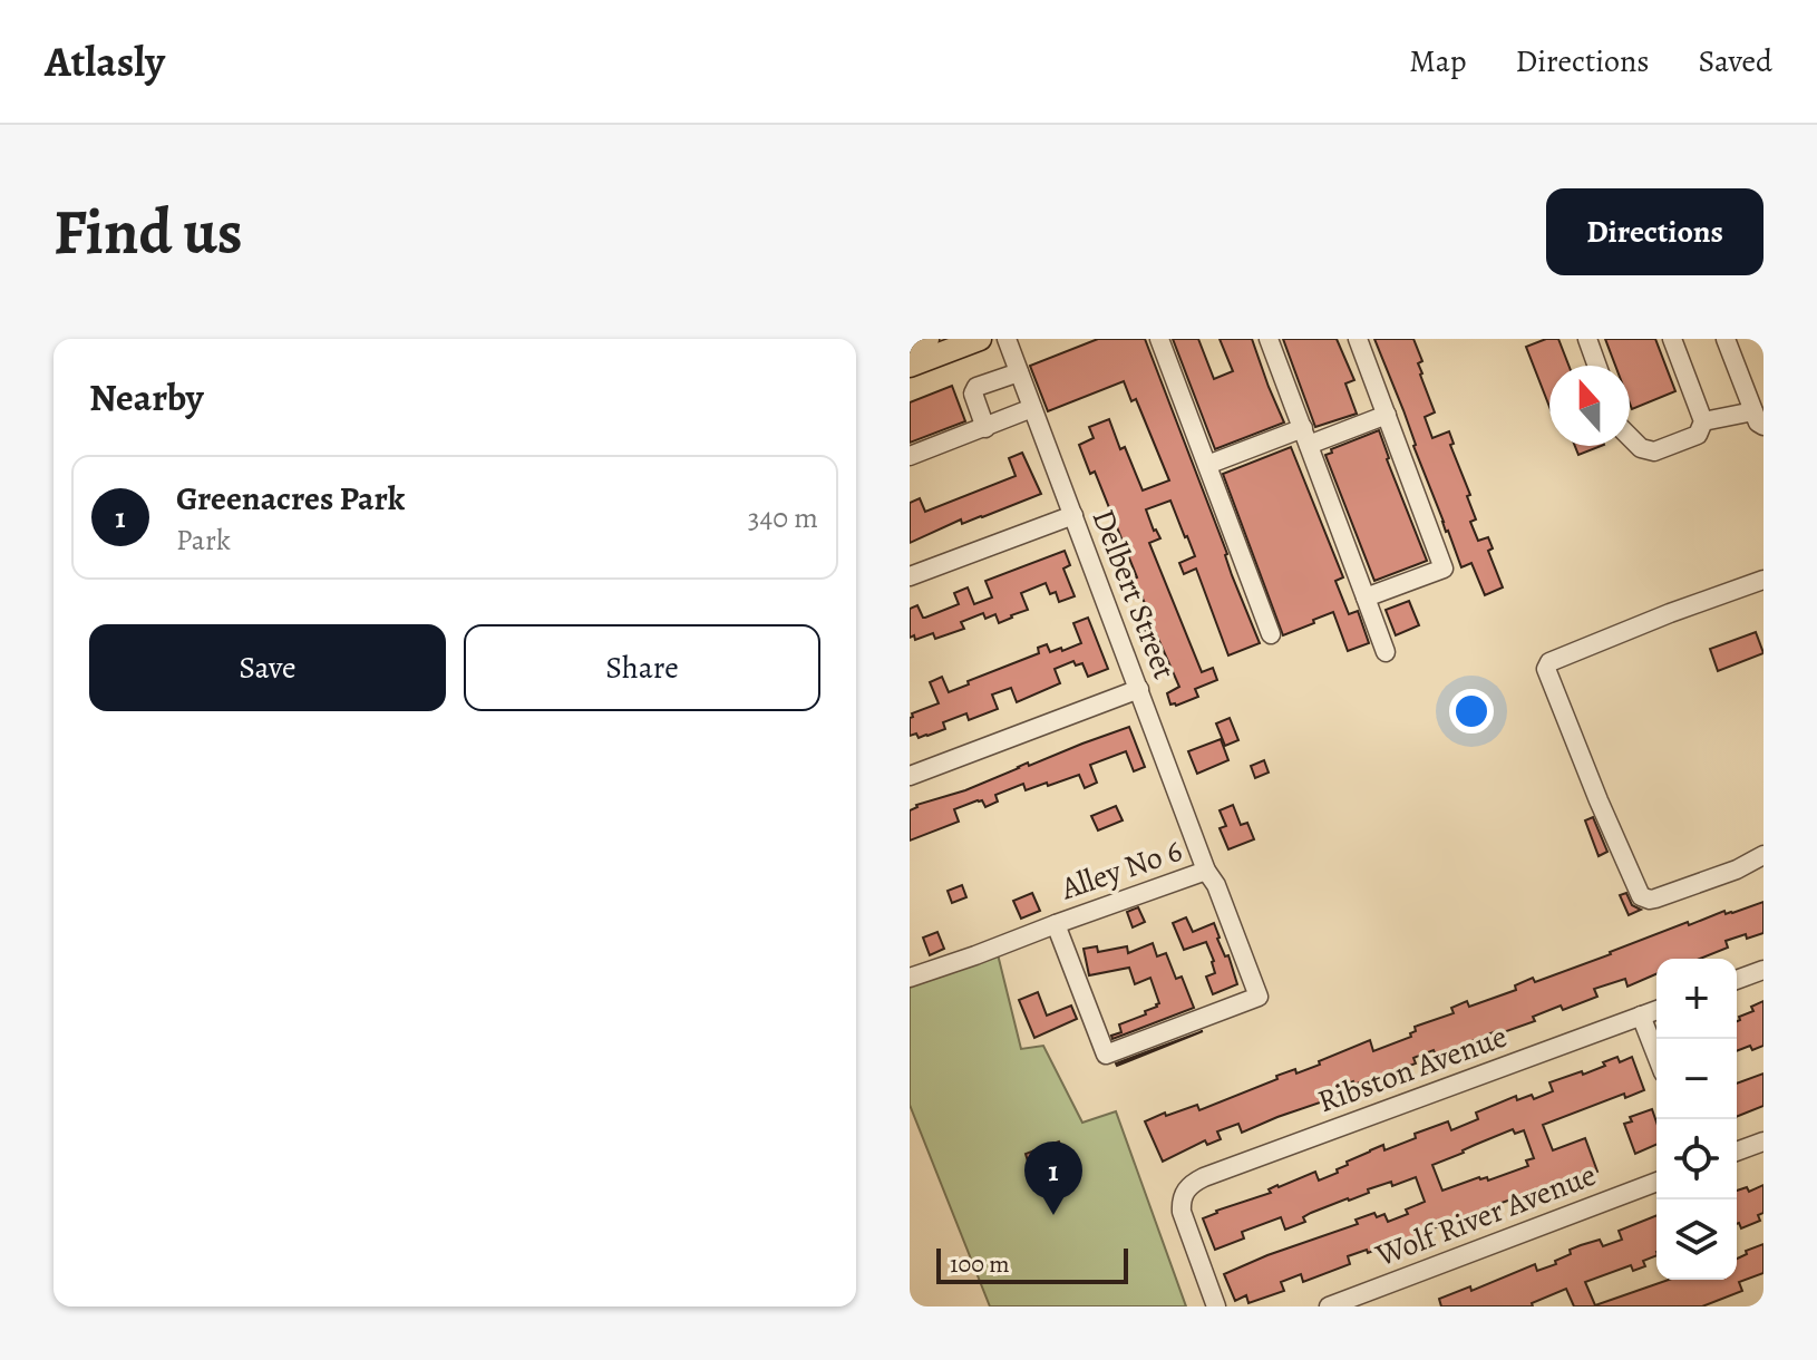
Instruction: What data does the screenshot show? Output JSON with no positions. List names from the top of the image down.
{
  "streets": {
    "street": [
      "Delbert Street",
      "Alley No 6",
      "Ribston Avenue",
      "Wolf River Avenue"
    ]
  },
  "crossings": [
    ["Delbert Street", "Alley No 6"]
  ],
  "scale_bar": "100 m",
  "north": "top",
  "page": {
    "header": "Atlasly",
    "nav": ["Map", "Directions", "Saved"],
    "buttons": [
      "Directions",
      ["Save", "Share"]
    ],
    "title": "Find us",
    "heading": "Nearby",
    "list": [
      {
        "mark": "1",
        "name": "Greenacres Park",
        "note": "Park",
        "value": "340 m"
      }
    ],
    "map_buttons": ["+", "−"],
    "pins": "1",
    "scale": "100 m"
  }
}
